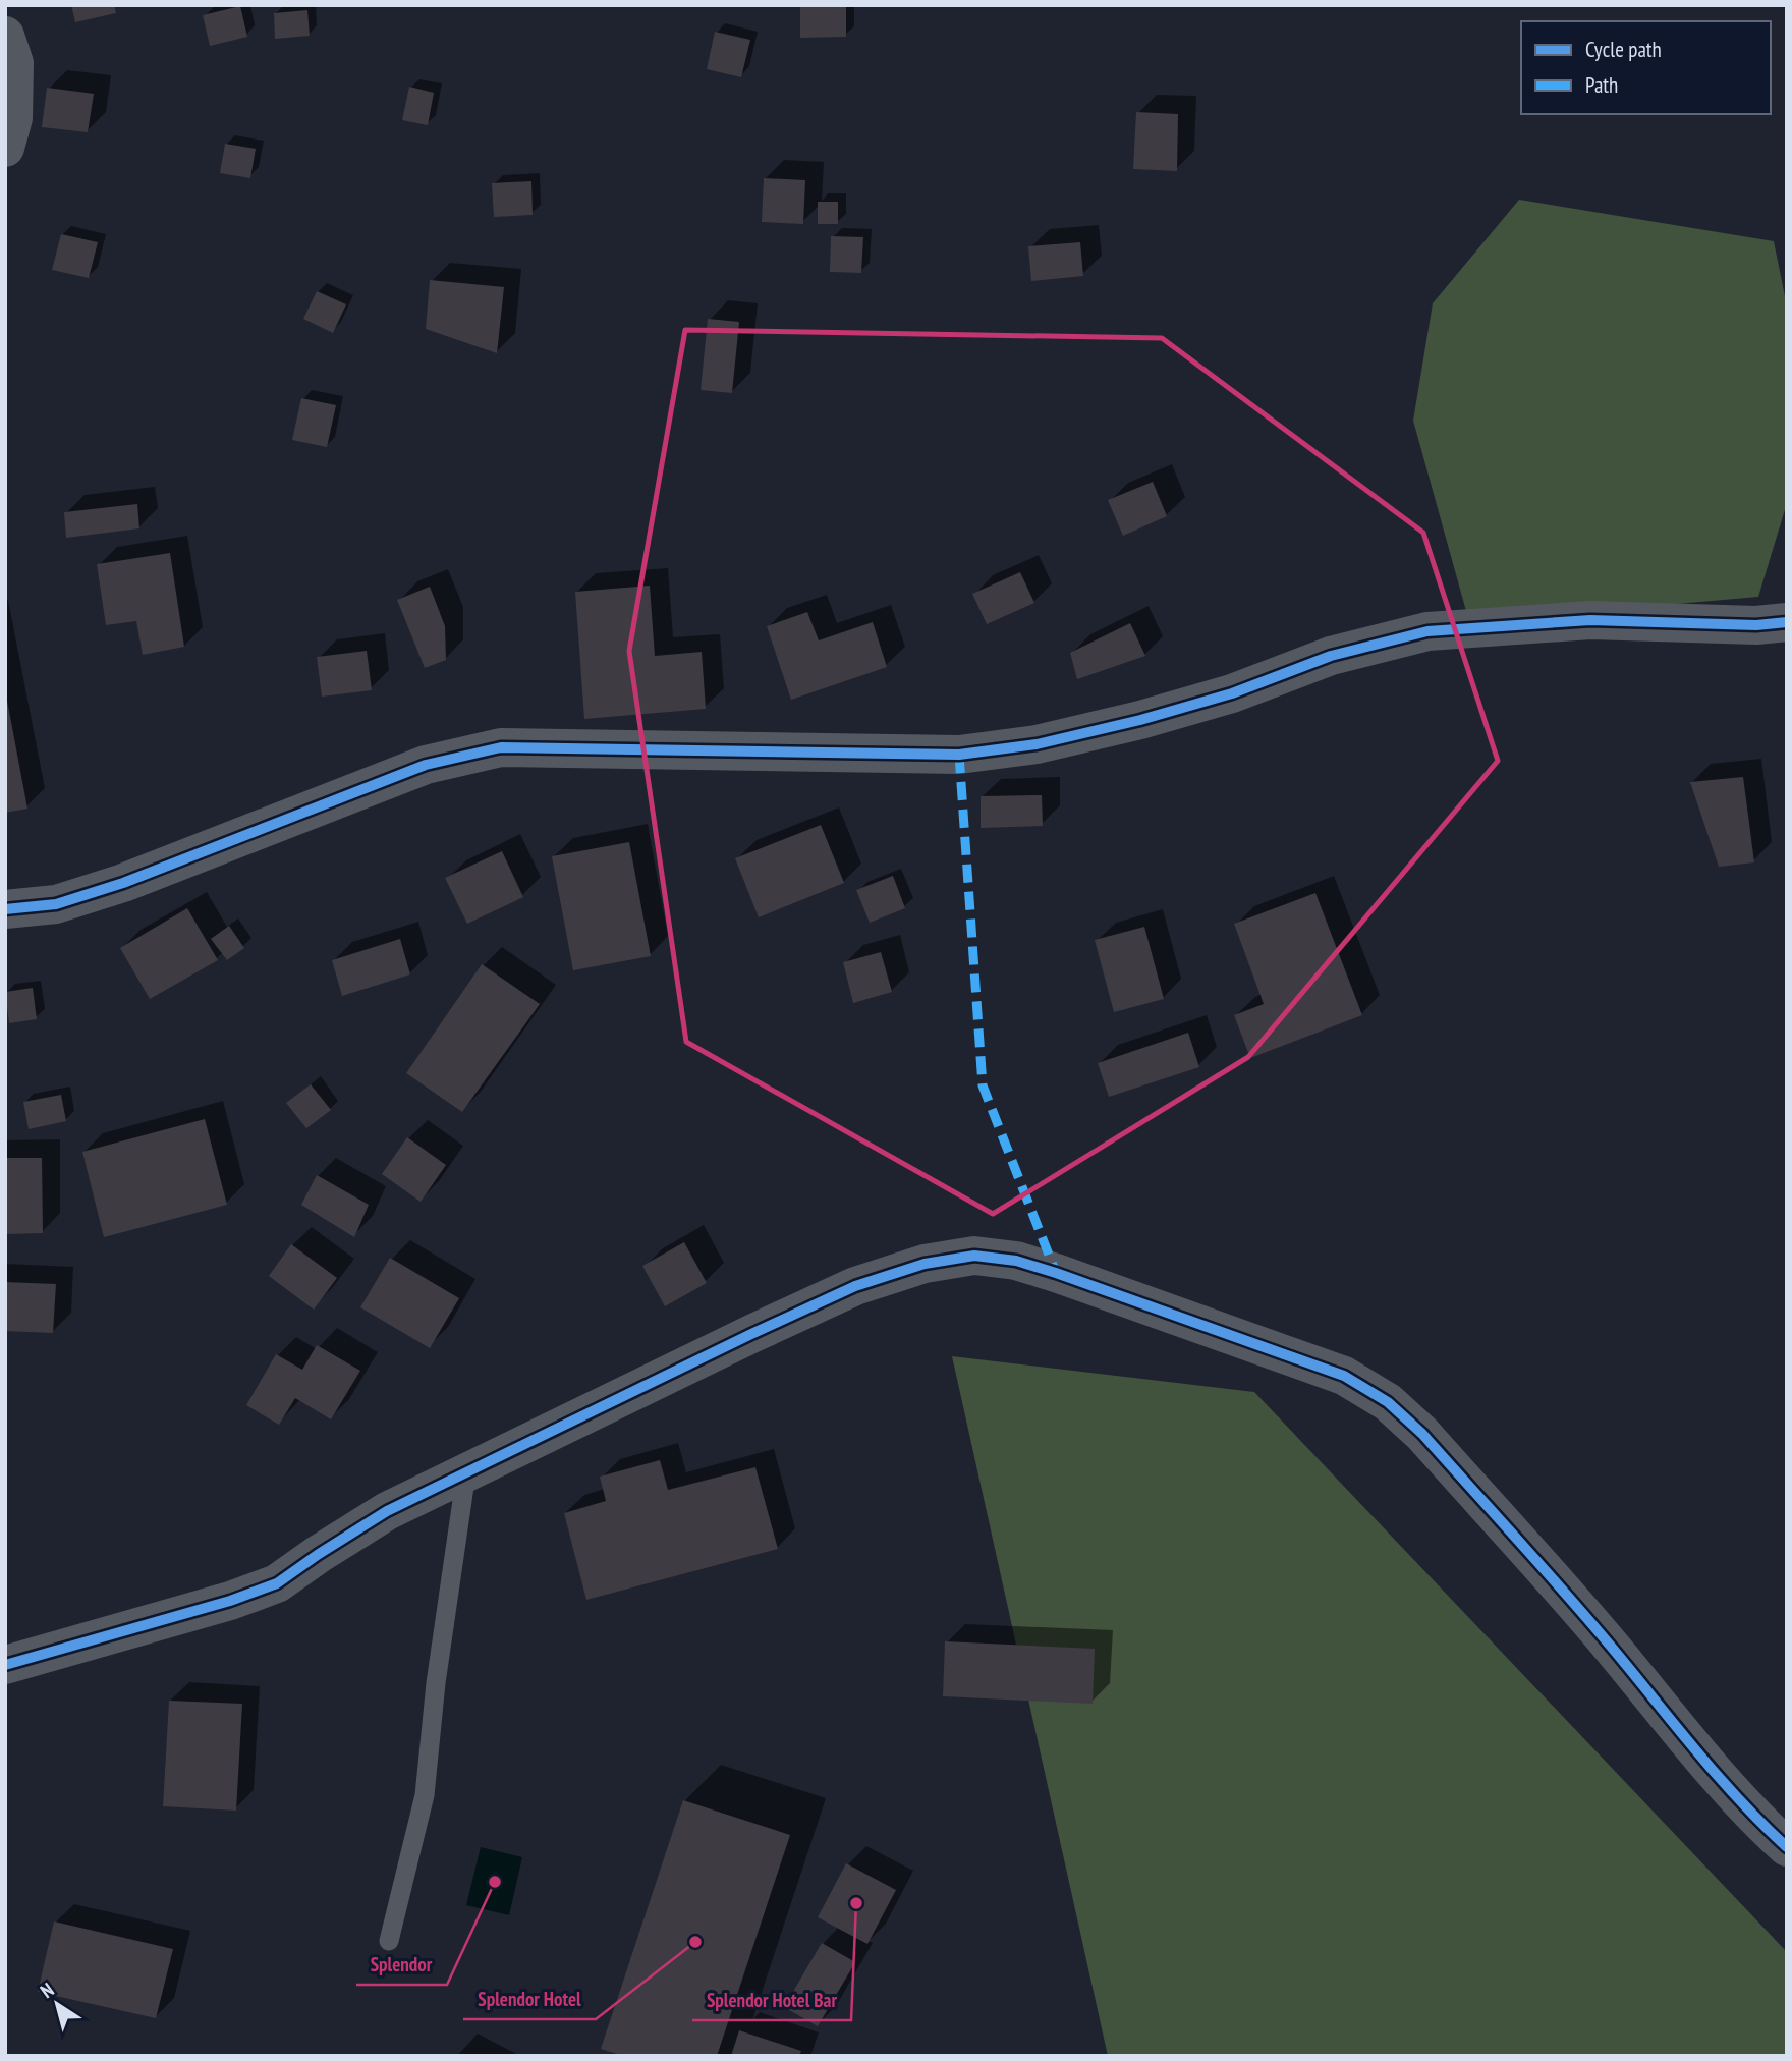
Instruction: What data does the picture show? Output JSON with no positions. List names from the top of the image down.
{
  "places": ["Splendor", "Splendor Hotel Bar", "Splendor Hotel"],
  "legend": ["Cycle path", "Path"],
  "north": "top left"
}
